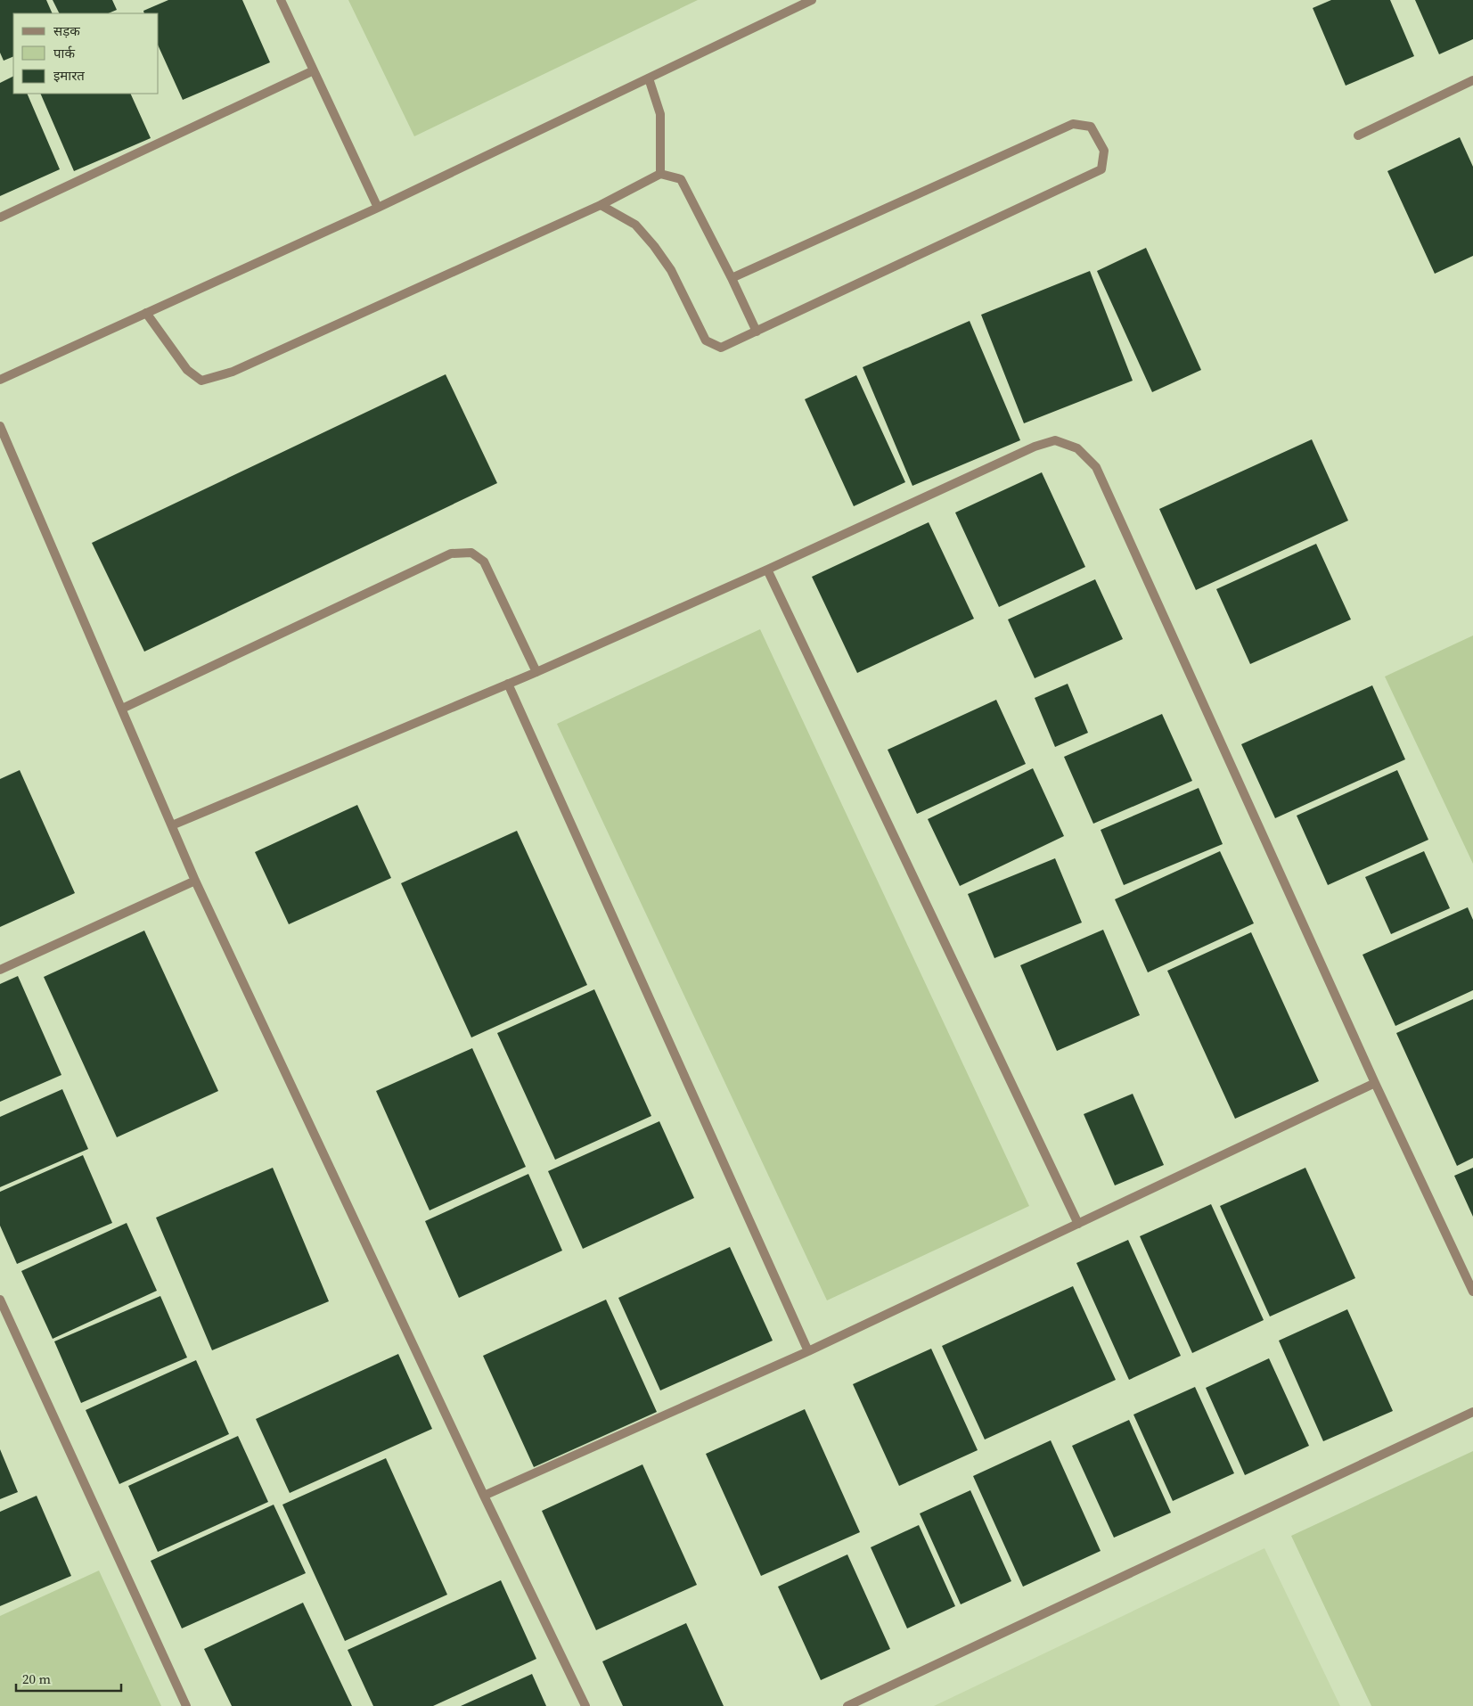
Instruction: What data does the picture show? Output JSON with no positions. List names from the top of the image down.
{
  "legend": ["सड़क", "पार्क", "इमारत"],
  "scale_bar": "20 m"
}
